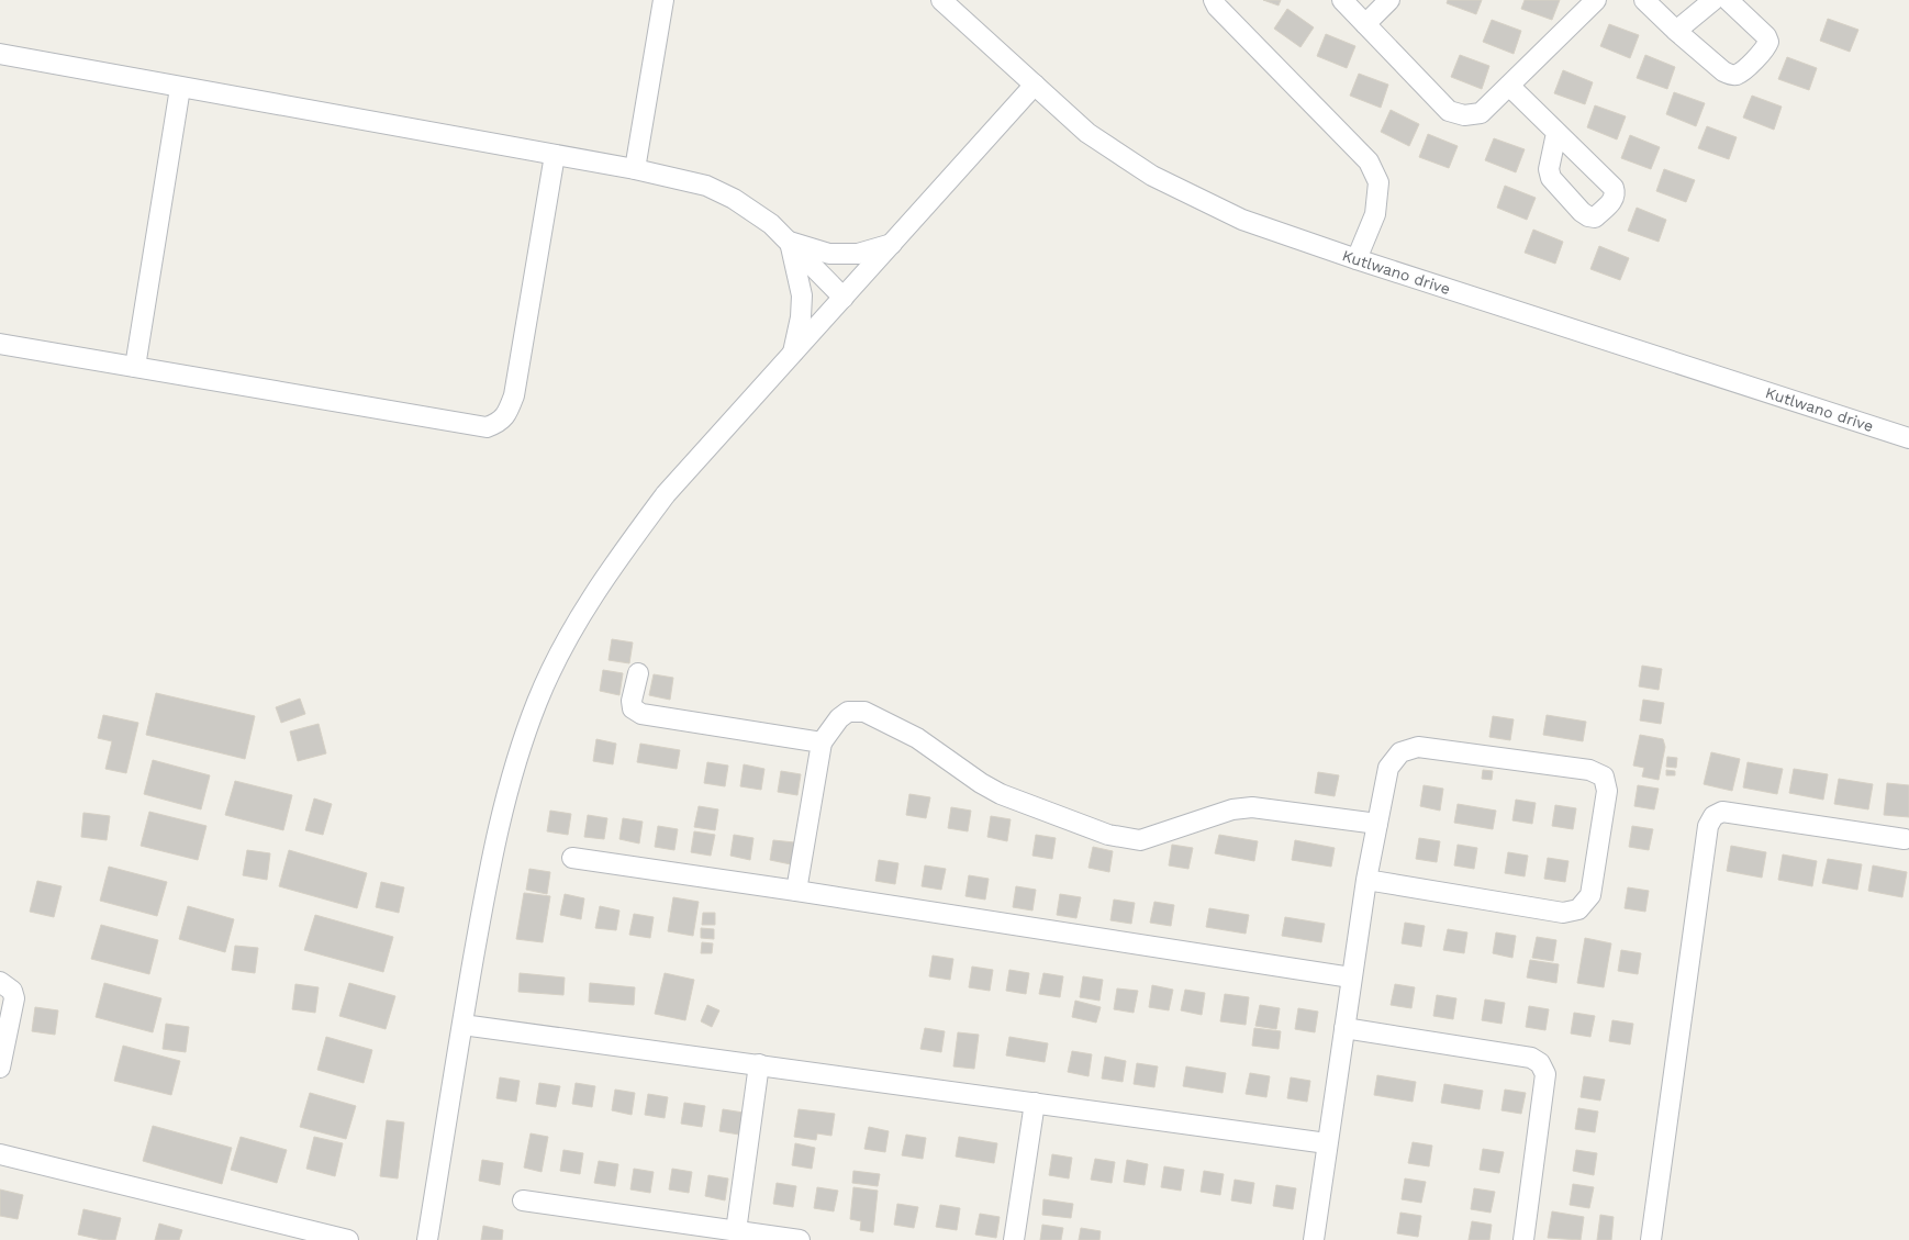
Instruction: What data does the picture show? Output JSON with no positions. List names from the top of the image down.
{
  "streets": {
    "street": ["Kutlwano drive"]
  }
}
